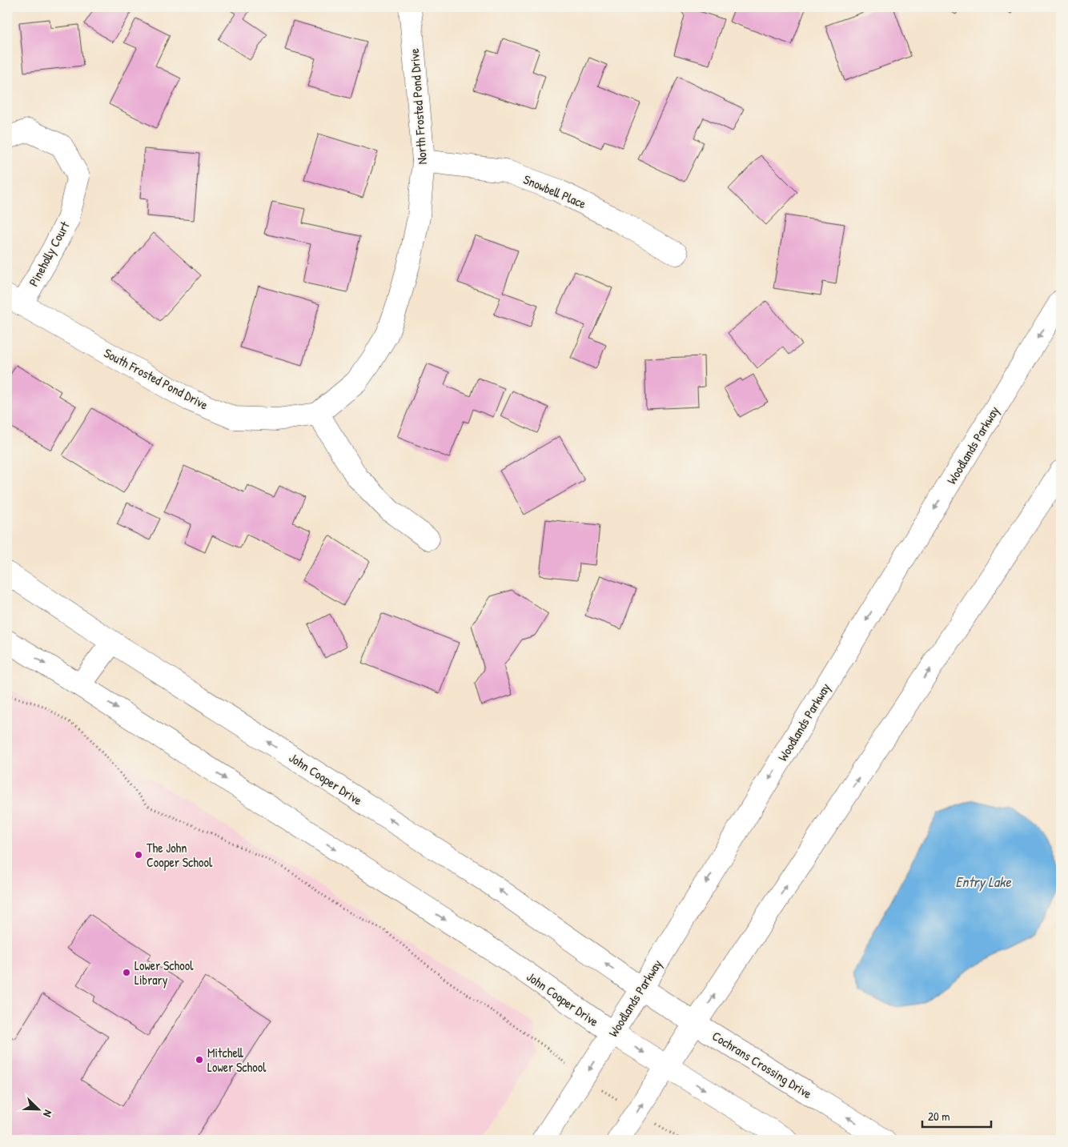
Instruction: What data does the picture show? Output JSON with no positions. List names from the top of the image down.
{
  "streets": {
    "street": [
      "North Frosted Pond Drive",
      "Snowbell Place",
      "Pineholly Court",
      "South Frosted Pond Drive",
      "Woodlands Parkway",
      "John Cooper Drive",
      "Cochrans Crossing Drive"
    ]
  },
  "crossings": [
    ["North Frosted Pond Drive", "Snowbell Place"],
    ["North Frosted Pond Drive", "South Frosted Pond Drive"],
    ["Pineholly Court", "South Frosted Pond Drive"],
    ["Woodlands Parkway", "John Cooper Drive"],
    ["Woodlands Parkway", "Cochrans Crossing Drive"],
    ["John Cooper Drive", "Cochrans Crossing Drive"]
  ],
  "water": ["Entry Lake"],
  "places": ["The John Cooper School", "Lower School Library", "Mitchell Lower School"],
  "scale_bar": "20 m",
  "north": "bottom right"
}
